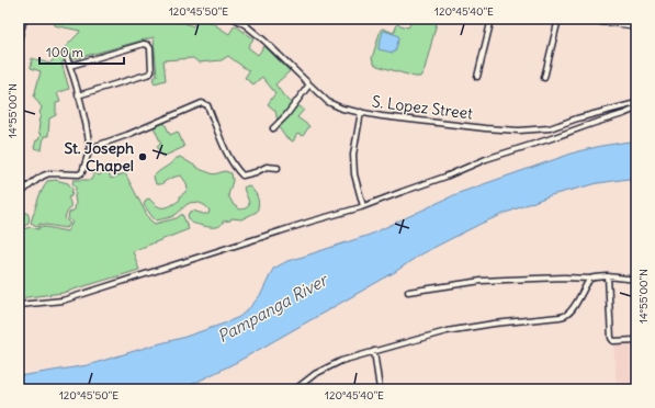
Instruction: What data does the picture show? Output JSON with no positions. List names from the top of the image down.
{
  "streets": {
    "street": ["S. Lopez Street"]
  },
  "water": ["Pampanga River"],
  "places": ["St. Joseph Chapel"],
  "scale_bar": "100 m",
  "coordinates": ["120°45'50\"E", "120°45'40\"E", "14°55'00\"N"]
}
